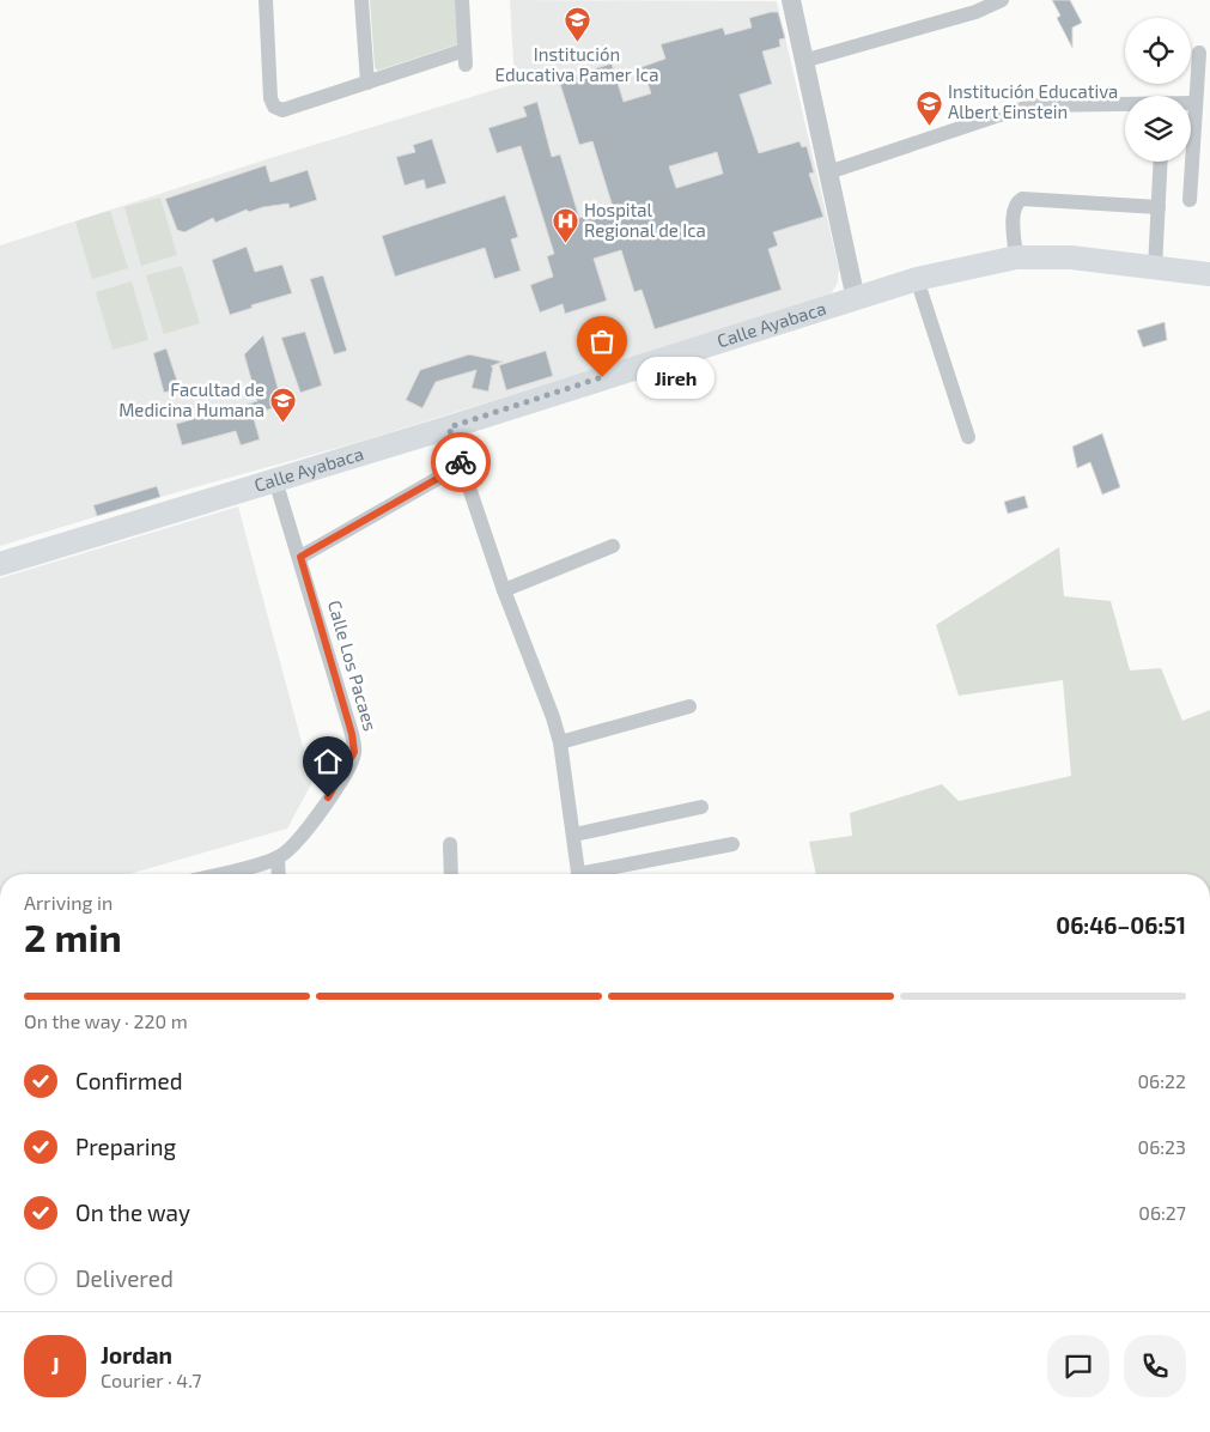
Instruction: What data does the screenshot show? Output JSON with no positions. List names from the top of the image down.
{
  "streets": {
    "main road": ["Calle Ayabaca"],
    "street": ["Calle Los Pacaes"]
  },
  "crossings": [
    ["Calle Ayabaca", "Calle Los Pacaes"]
  ],
  "places": {
    "school or university": ["Institución Educativa Pamer Ica", "Institución Educativa Albert Einstein", "Facultad de Medicina Humana"],
    "hospital": ["Hospital Regional de Ica"],
    "other": ["Jireh"]
  },
  "page": {
    "bubble": "Jireh",
    "heading": ["2 min", "Arriving in", "06:46–06:51"],
    "panel": ["Jordan", "Courier · 4.7"],
    "bar": "On the way · 220 m",
    "list": [
      ["Confirmed", "06:22"],
      ["Preparing", "06:23"],
      ["On the way", "06:27"],
      "Delivered"
    ],
    "round": "J"
  }
}
